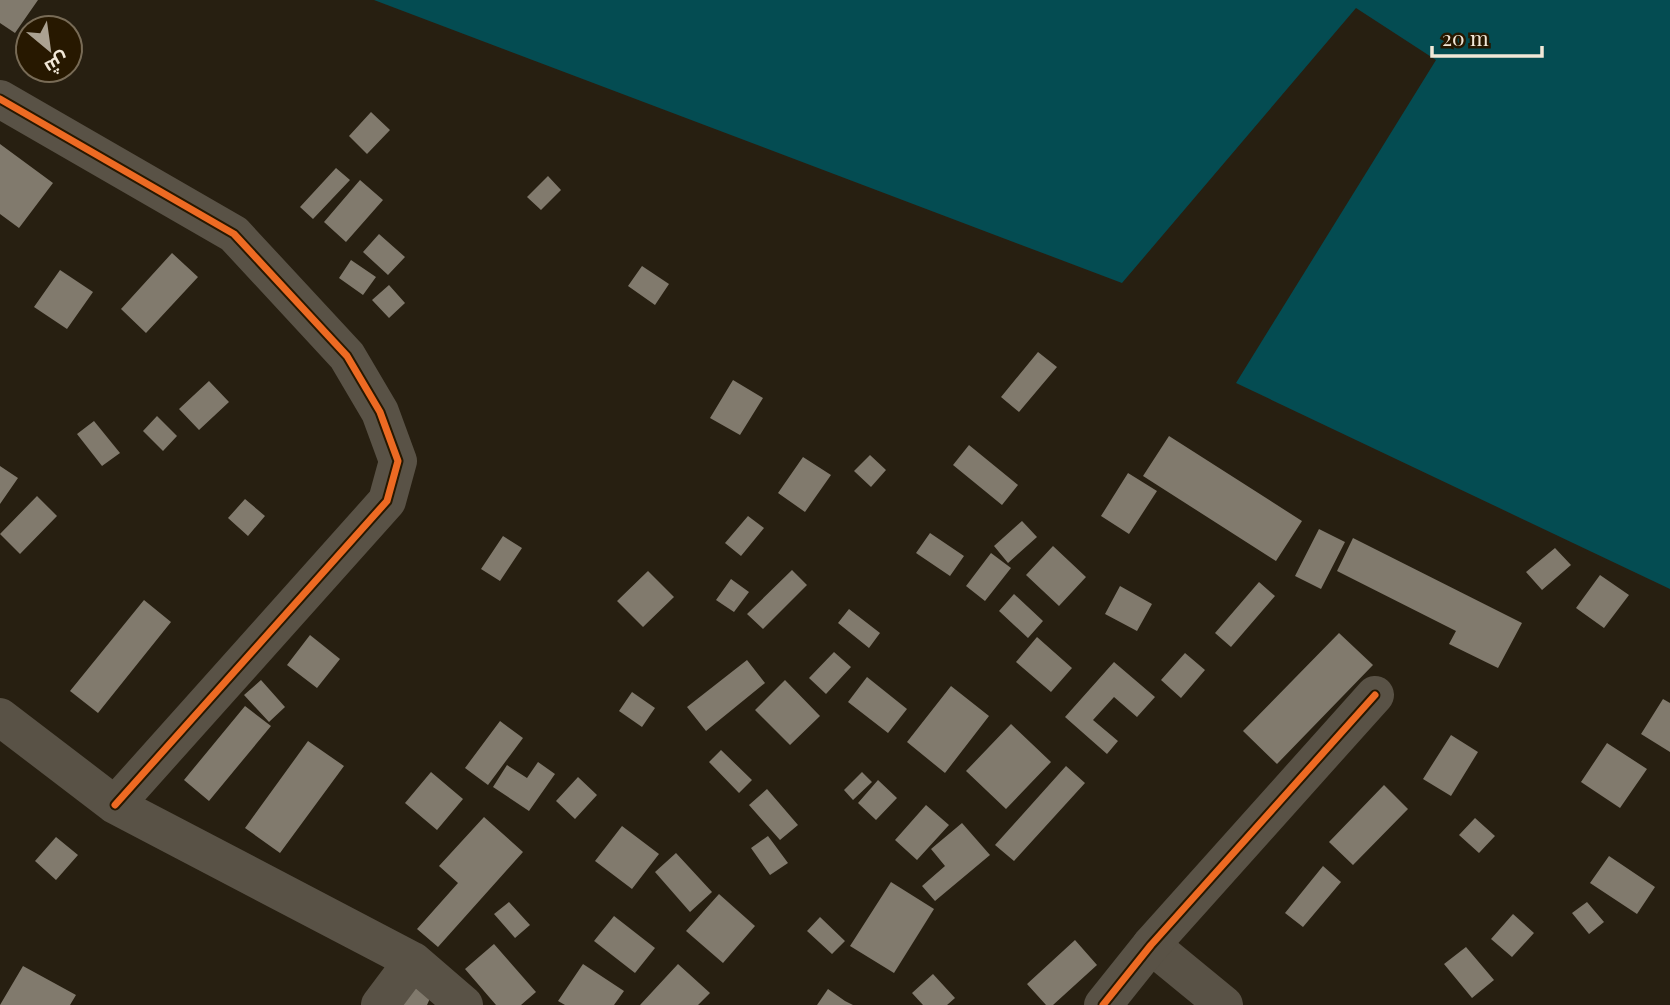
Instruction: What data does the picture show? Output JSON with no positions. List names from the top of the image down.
{
  "scale_bar": "20 m",
  "north": "bottom right"
}
